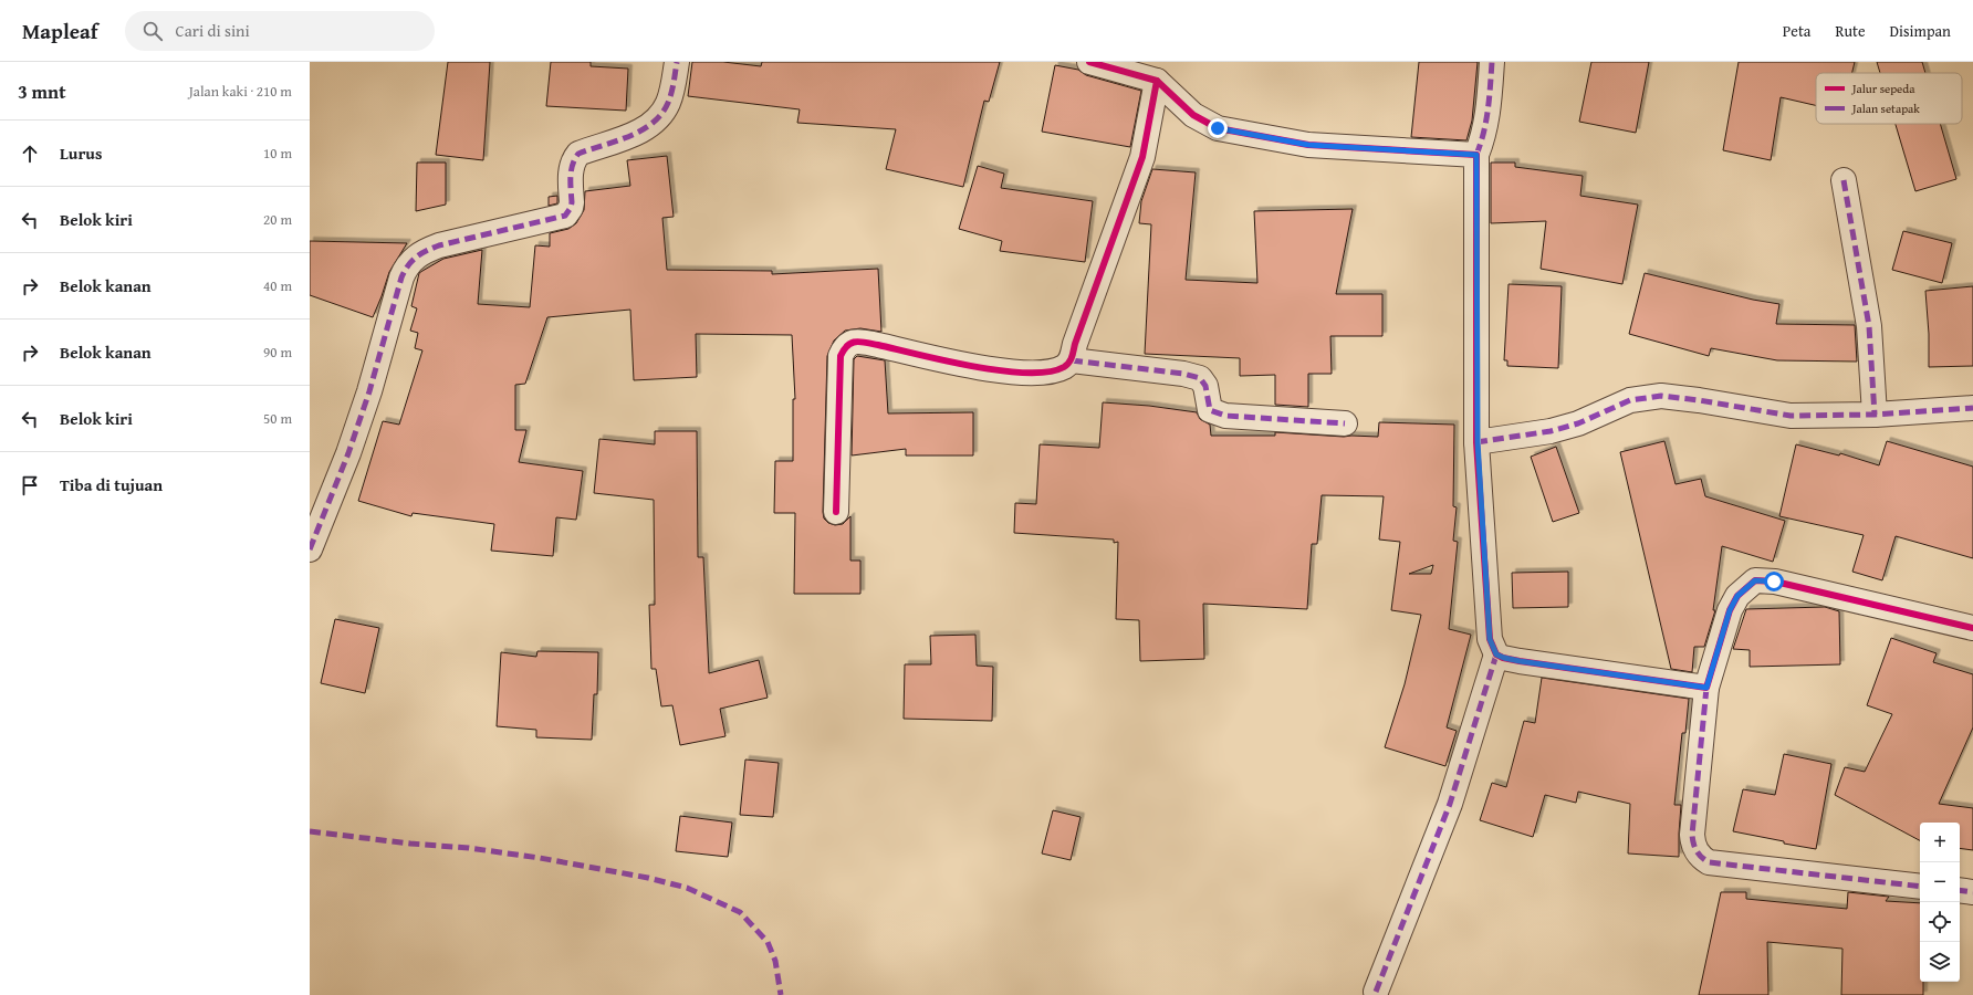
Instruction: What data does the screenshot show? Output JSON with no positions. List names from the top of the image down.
{
  "legend": ["Jalur sepeda", "Jalan setapak"],
  "page": {
    "header": "Mapleaf",
    "search": "Cari di sini",
    "nav": ["Peta", "Rute", "Disimpan"],
    "heading": ["3 mnt", "Jalan kaki · 210 m"],
    "list": [
      ["Lurus", "10 m"],
      ["Belok kiri", "20 m"],
      ["Belok kanan", "40 m"],
      ["Belok kanan", "90 m"],
      ["Belok kiri", "50 m"],
      "Tiba di tujuan"
    ],
    "map_buttons": ["+", "−"]
  }
}
